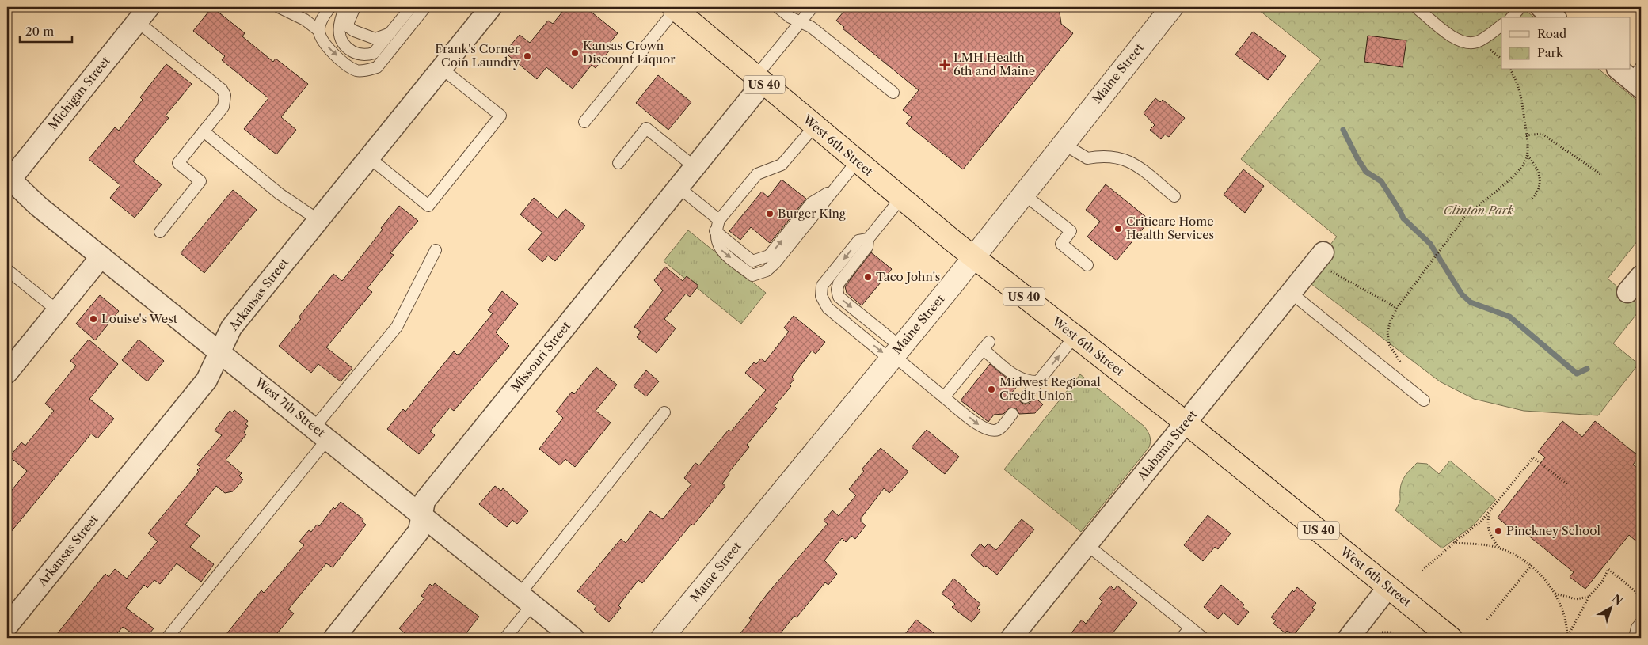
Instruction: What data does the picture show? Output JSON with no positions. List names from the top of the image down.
{
  "streets": {
    "highway": ["US 40", "West 6th Street"],
    "street": [
      "Maine Street",
      "Michigan Street",
      "Arkansas Street",
      "Missouri Street",
      "West 7th Street",
      "Alabama Street"
    ]
  },
  "crossings": [
    ["Maine Street", "West 6th Street"],
    ["Michigan Street", "West 7th Street"],
    ["West 6th Street", "Missouri Street"],
    ["West 6th Street", "Alabama Street"],
    ["Arkansas Street", "West 7th Street"],
    ["Missouri Street", "West 7th Street"]
  ],
  "parks": ["Clinton Park"],
  "places": {
    "other": [
      "Kansas Crown Discount Liquor",
      "Frank's Corner Coin Laundry",
      "Burger King",
      "Criticare Home Health Services",
      "Taco John's",
      "Louise's West",
      "Midwest Regional Credit Union",
      "Pinckney School"
    ],
    "health": ["LMH Health 6th and Maine"]
  },
  "legend": ["Road", "Park"],
  "scale_bar": "20 m",
  "north": "top right"
}
